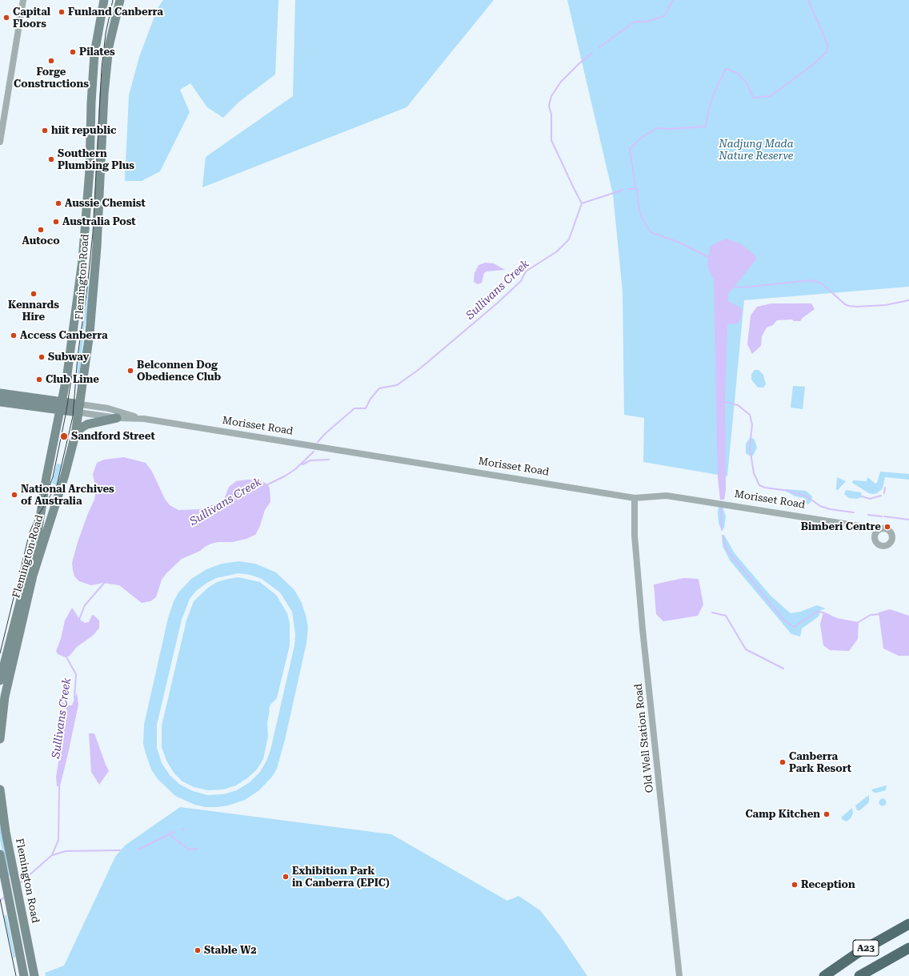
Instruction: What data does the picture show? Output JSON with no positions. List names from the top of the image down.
{
  "streets": {
    "highway": ["A23"],
    "main road": ["Flemington Road"],
    "street": ["Morisset Road", "Old Well Station Road"]
  },
  "crossings": [
    ["Flemington Road", "Morisset Road"],
    ["Morisset Road", "Old Well Station Road"]
  ],
  "water": ["Sullivans Creek"],
  "parks": ["Nadjung Mada Nature Reserve"],
  "places": [
    "Funland Canberra",
    "Capital Floors",
    "Pilates",
    "Forge Constructions",
    "hiit republic",
    "Southern Plumbing Plus",
    "Aussie Chemist",
    "Australia Post",
    "Autoco",
    "Kennards Hire",
    "Access Canberra",
    "Subway",
    "Belconnen Dog Obedience Club",
    "Club Lime",
    "Sandford Street",
    "National Archives of Australia",
    "Bimberi Centre",
    "Canberra Park Resort",
    "Camp Kitchen",
    "Exhibition Park in Canberra (EPIC)",
    "Reception",
    "Stable W2"
  ]
}
